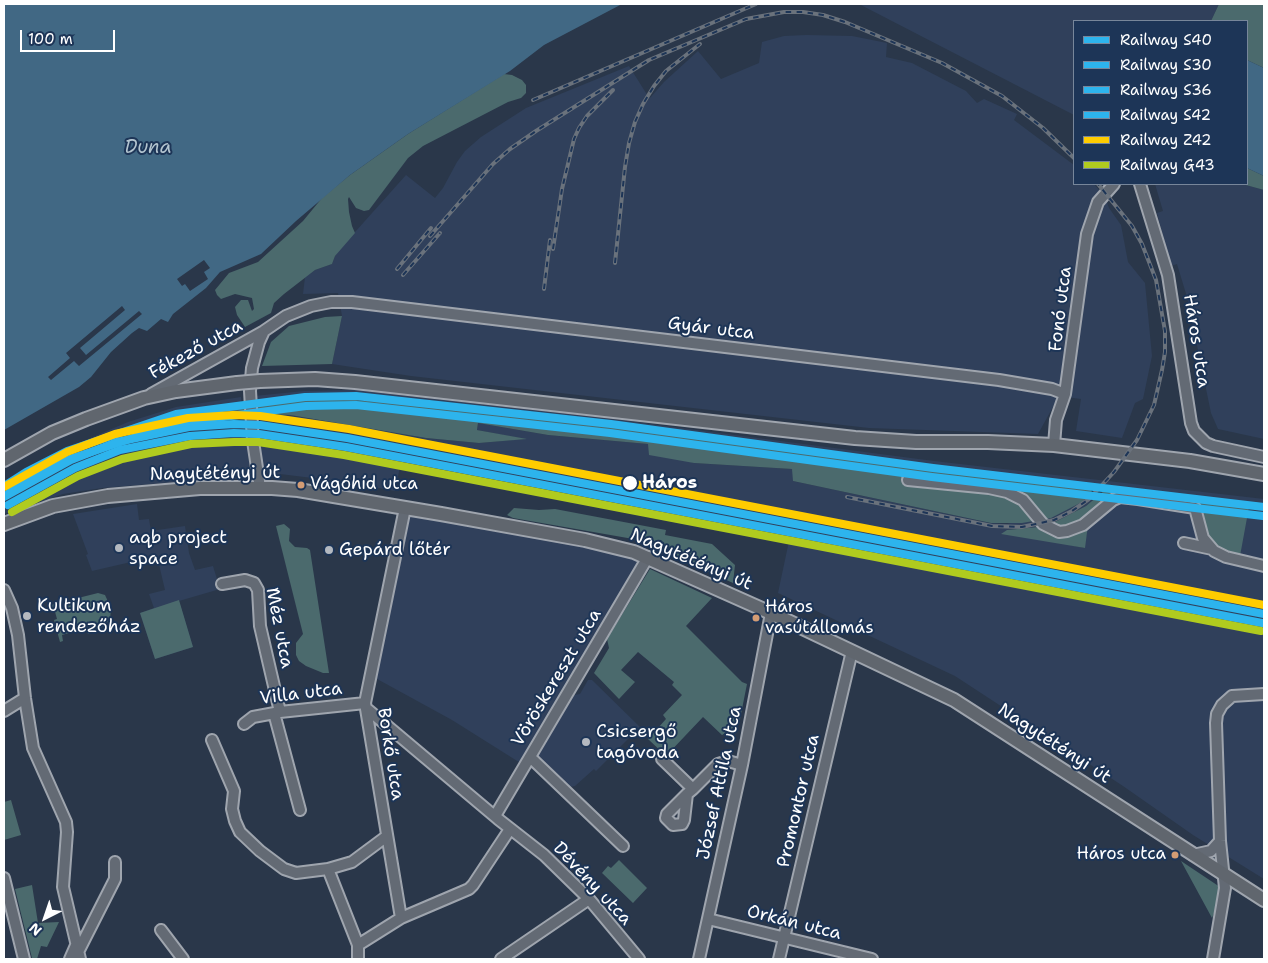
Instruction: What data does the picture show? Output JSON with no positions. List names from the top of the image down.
{
  "streets": {
    "main road": ["Nagytétényi út"],
    "street": [
      "Fonó utca",
      "Gyár utca",
      "Háros utca",
      "Fékező utca",
      "Méz utca",
      "Vöröskereszt utca",
      "Villa utca",
      "Borkő utca",
      "József Attila utca",
      "Promontor utca",
      "Dévény utca",
      "Orkán utca"
    ]
  },
  "crossings": [
    ["Fonó utca", "Gyár utca"],
    ["Gyár utca", "Fékező utca"],
    ["Nagytétényi út", "Vöröskereszt utca"],
    ["Nagytétényi út", "Borkő utca"],
    ["Nagytétényi út", "József Attila utca"],
    ["Nagytétényi út", "Promontor utca"],
    ["Méz utca", "Villa utca"],
    ["Vöröskereszt utca", "Dévény utca"],
    ["Villa utca", "Borkő utca"],
    ["Villa utca", "Dévény utca"],
    ["Borkő utca", "Dévény utca"],
    ["József Attila utca", "Orkán utca"],
    ["Promontor utca", "Orkán utca"]
  ],
  "water": ["Duna"],
  "places": [
    "Háros",
    "Vágóhíd utca",
    "aqb project space",
    "Gepárd lőtér",
    "Kultikum rendezőház",
    "Háros vasútállomás",
    "Csicsergő tagóvoda",
    "Háros utca"
  ],
  "lines": [
    "rail line S30",
    "rail line S36",
    "rail line Z42",
    "rail line S40",
    "rail line S42",
    "rail line G43"
  ],
  "legend": [
    "Railway S40",
    "Railway S30",
    "Railway S36",
    "Railway S42",
    "Railway Z42",
    "Railway G43"
  ],
  "scale_bar": "100 m",
  "north": "bottom left"
}
